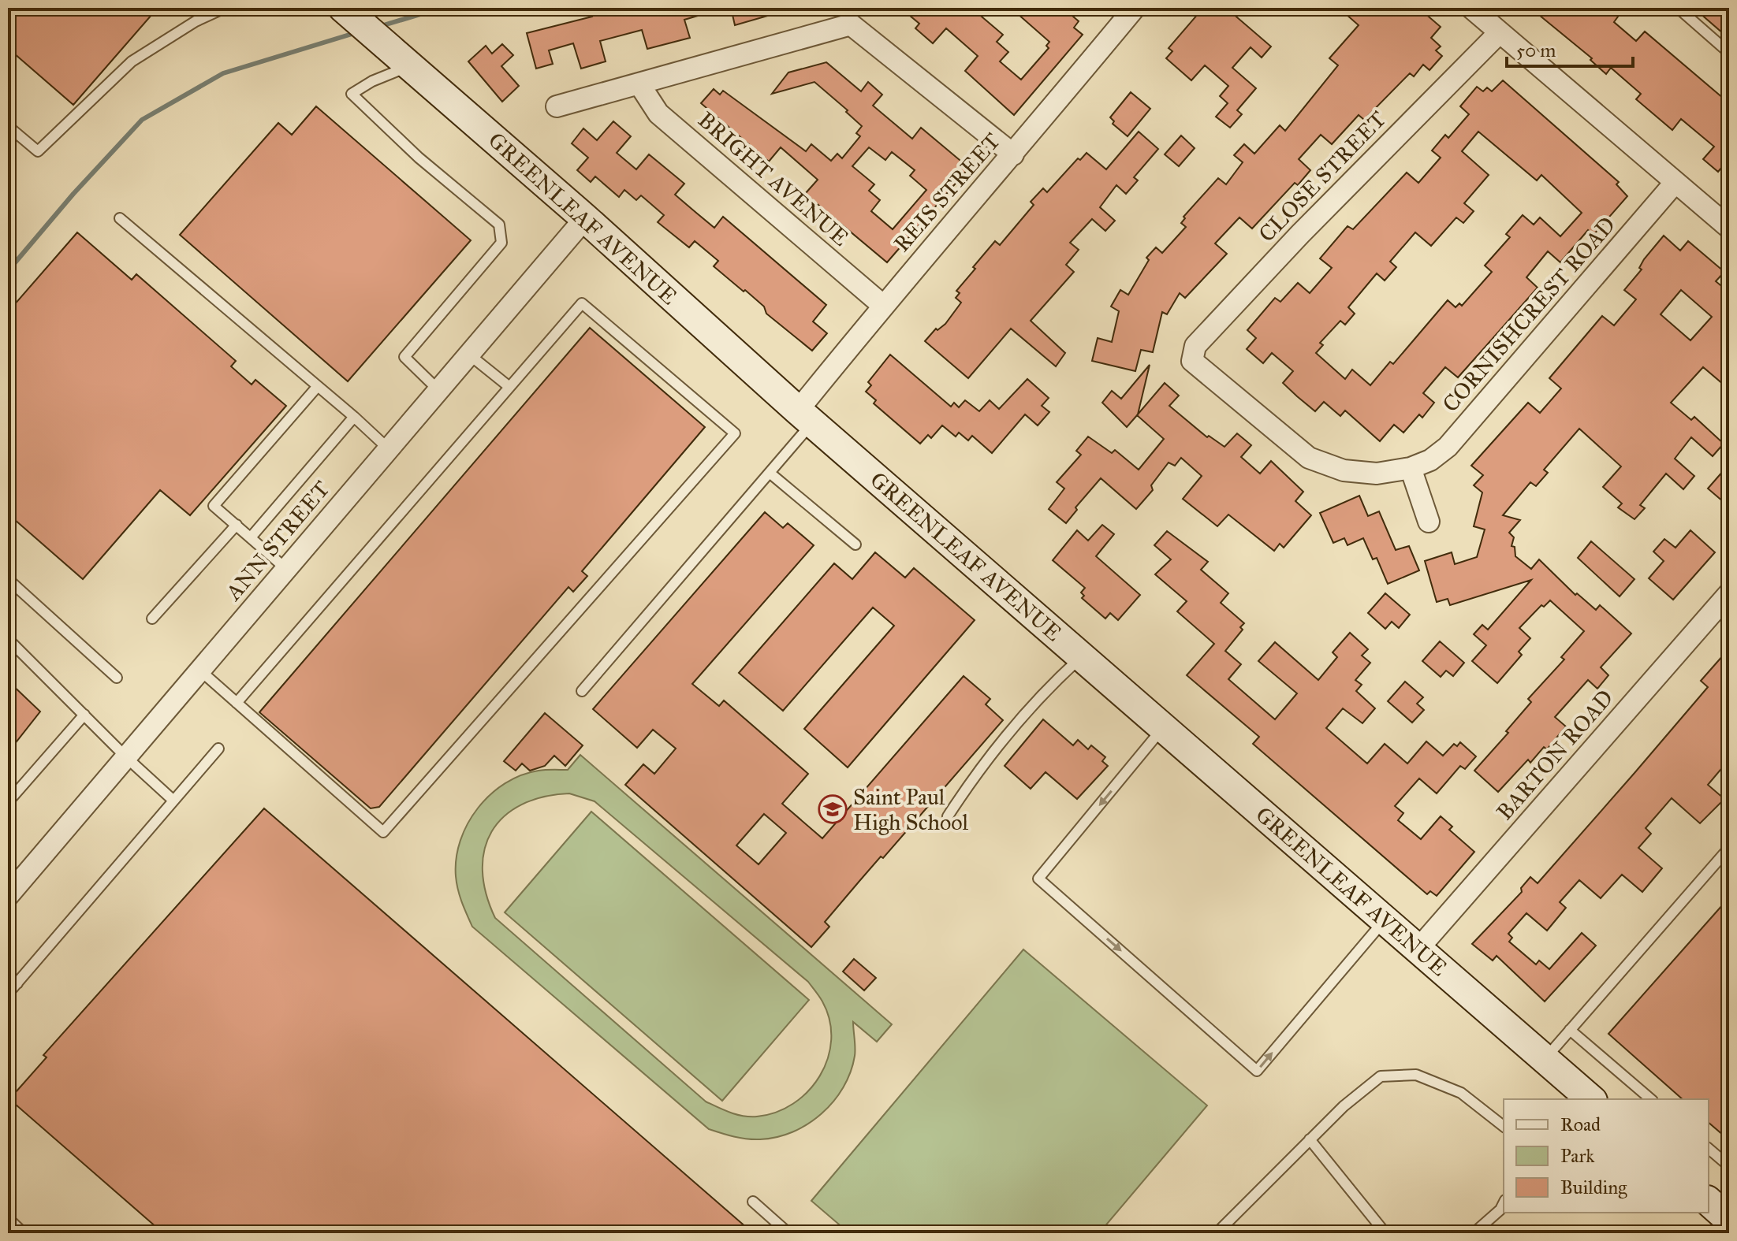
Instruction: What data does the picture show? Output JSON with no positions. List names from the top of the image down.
{
  "streets": {
    "main road": ["GREENLEAF AVENUE"],
    "street": [
      "CLOSE STREET",
      "BRIGHT AVENUE",
      "REIS STREET",
      "CORNISHCREST ROAD",
      "ANN STREET",
      "BARTON ROAD"
    ]
  },
  "crossings": [
    ["CLOSE STREET", "CORNISHCREST ROAD"],
    ["BRIGHT AVENUE", "REIS STREET"],
    ["REIS STREET", "GREENLEAF AVENUE"],
    ["GREENLEAF AVENUE", "ANN STREET"],
    ["GREENLEAF AVENUE", "BARTON ROAD"]
  ],
  "places": {
    "school or university": ["Saint Paul High School"]
  },
  "legend": ["Road", "Park", "Building"],
  "scale_bar": "50 m"
}
